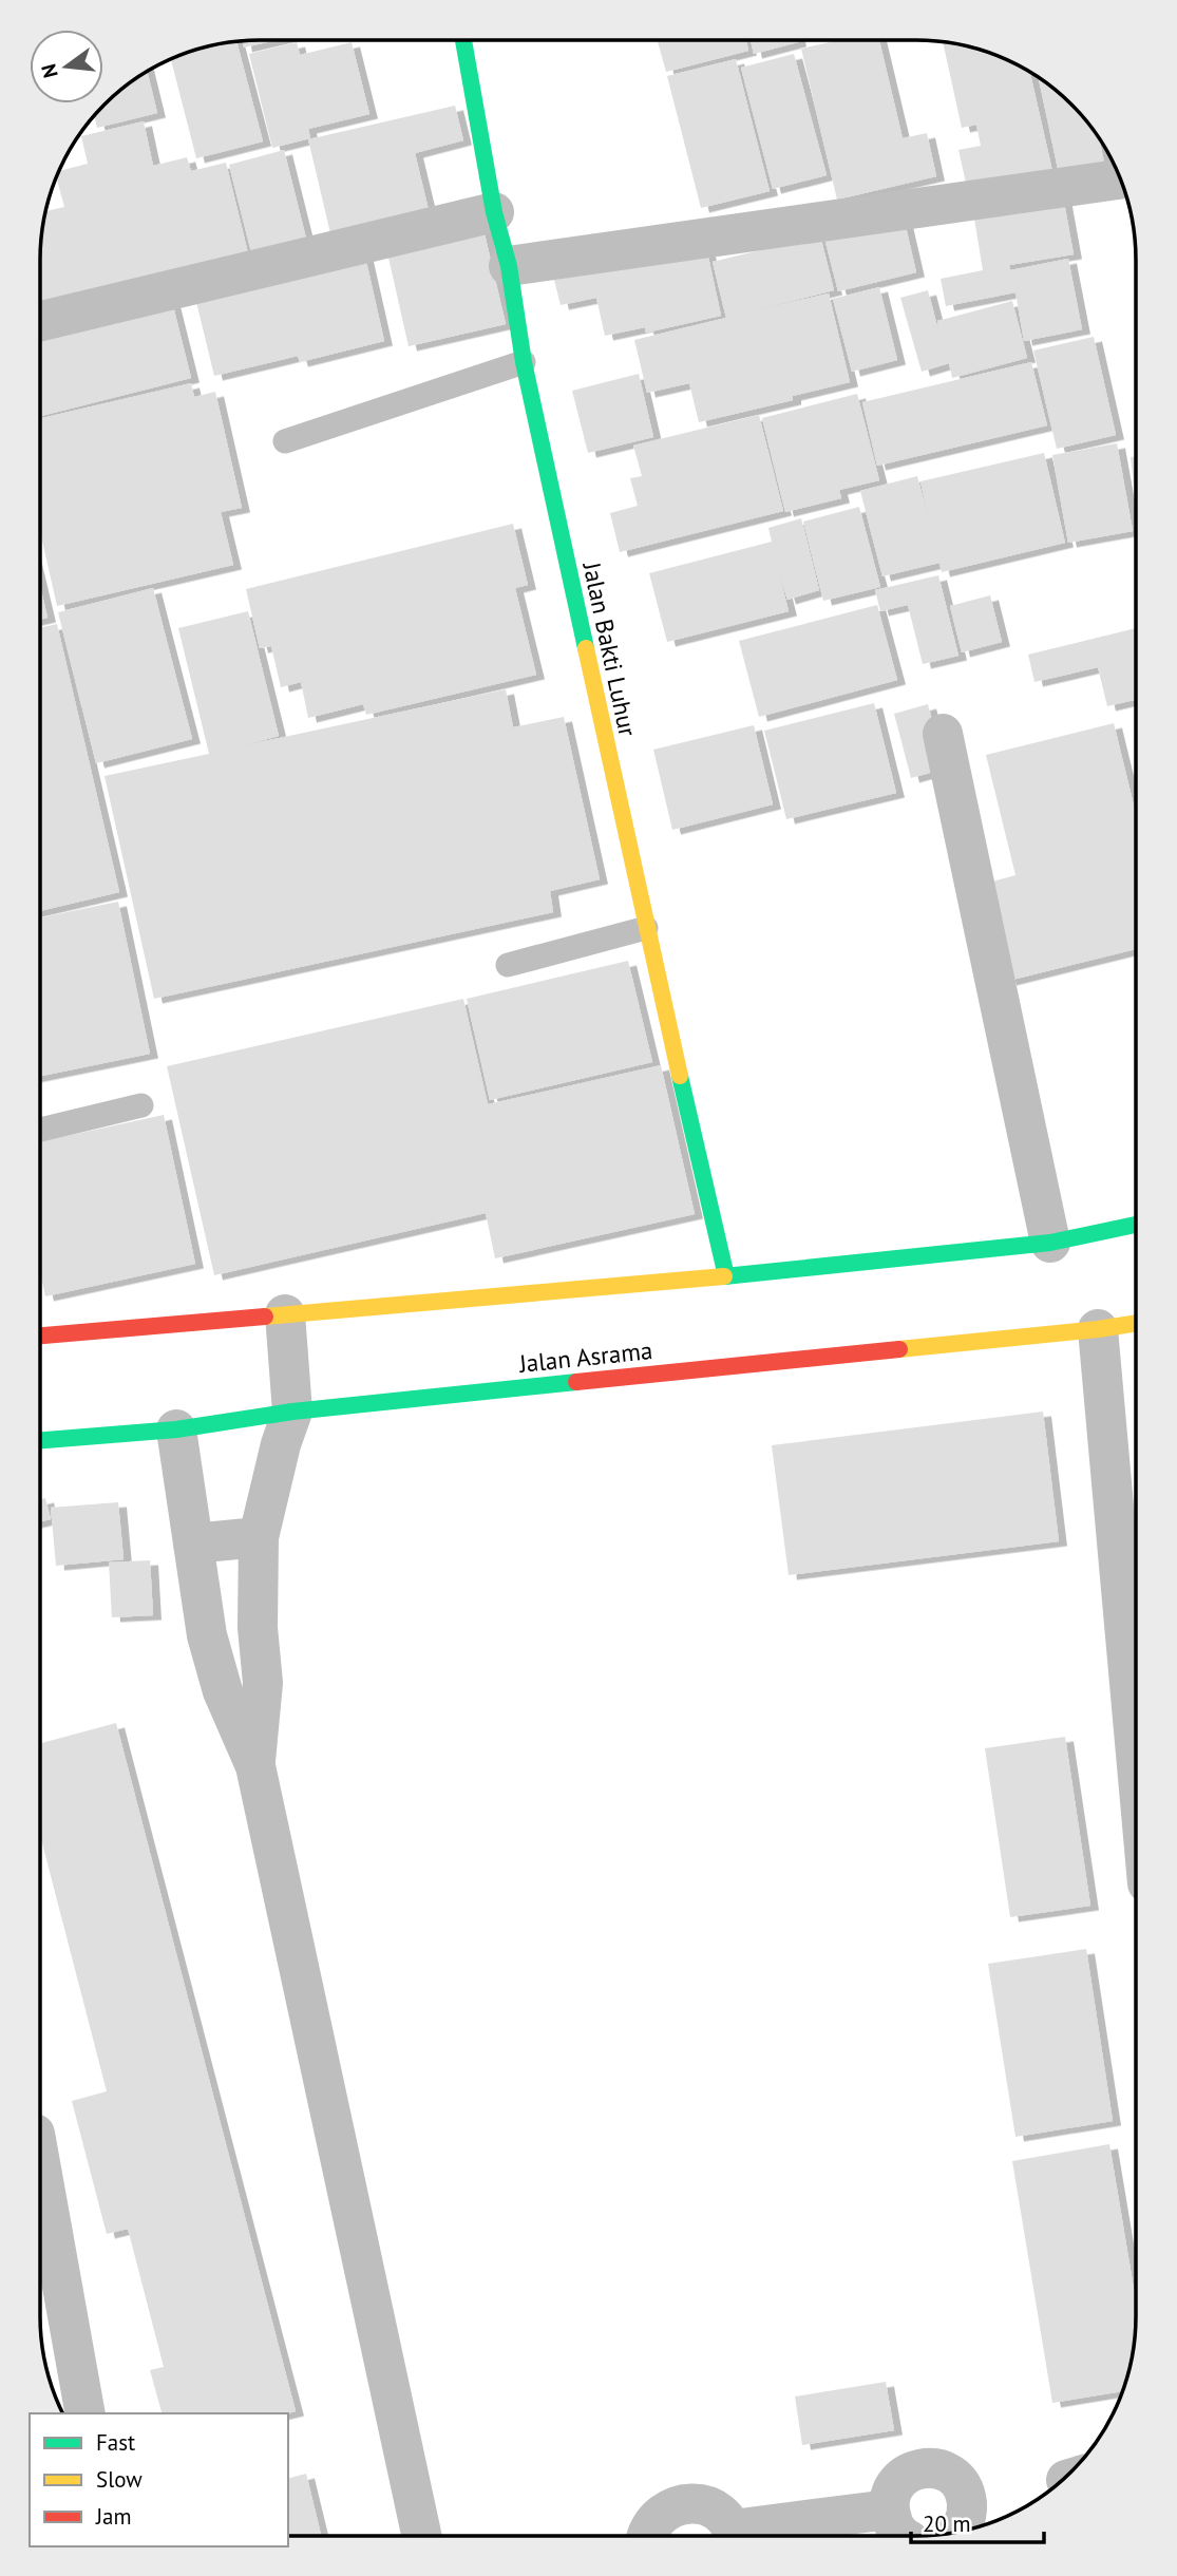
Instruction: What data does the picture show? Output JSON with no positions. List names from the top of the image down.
{
  "streets": {
    "main road": ["Jalan Bakti Luhur", "Jalan Asrama"]
  },
  "legend": ["Fast", "Slow", "Jam"],
  "scale_bar": "20 m",
  "north": "left"
}
